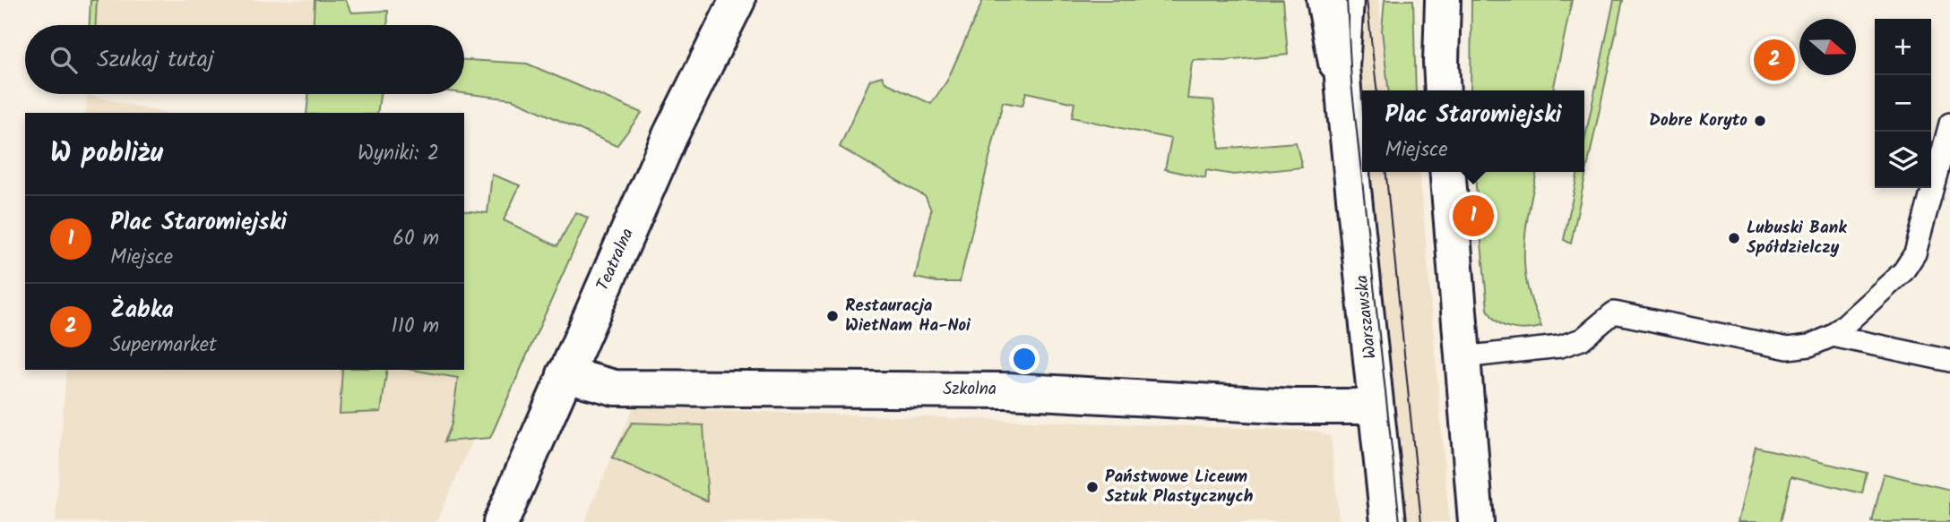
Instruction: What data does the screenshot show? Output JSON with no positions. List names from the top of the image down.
{
  "streets": {
    "street": ["Teatralna", "Warszawska", "Szkolna"]
  },
  "crossings": [
    ["Teatralna", "Szkolna"],
    ["Warszawska", "Szkolna"]
  ],
  "places": [
    "Dobre Koryto",
    "Lubuski Bank Spółdzielczy",
    "Restauracja WietNam Ha-Noi",
    "Państwowe Liceum Sztuk Plastycznych"
  ],
  "north": "right",
  "page": {
    "map_buttons": ["+", "−"],
    "search": "Szukaj tutaj",
    "pins": ["2", "1"],
    "popup": ["Plac Staromiejski", "Miejsce"],
    "heading": ["W pobliżu", "Wyniki: 2"],
    "list": [
      {
        "mark": "1",
        "name": "Plac Staromiejski",
        "note": "Miejsce",
        "value": "60 m"
      },
      {
        "mark": "2",
        "name": "Żabka",
        "note": "Supermarket",
        "value": "110 m"
      }
    ]
  }
}
